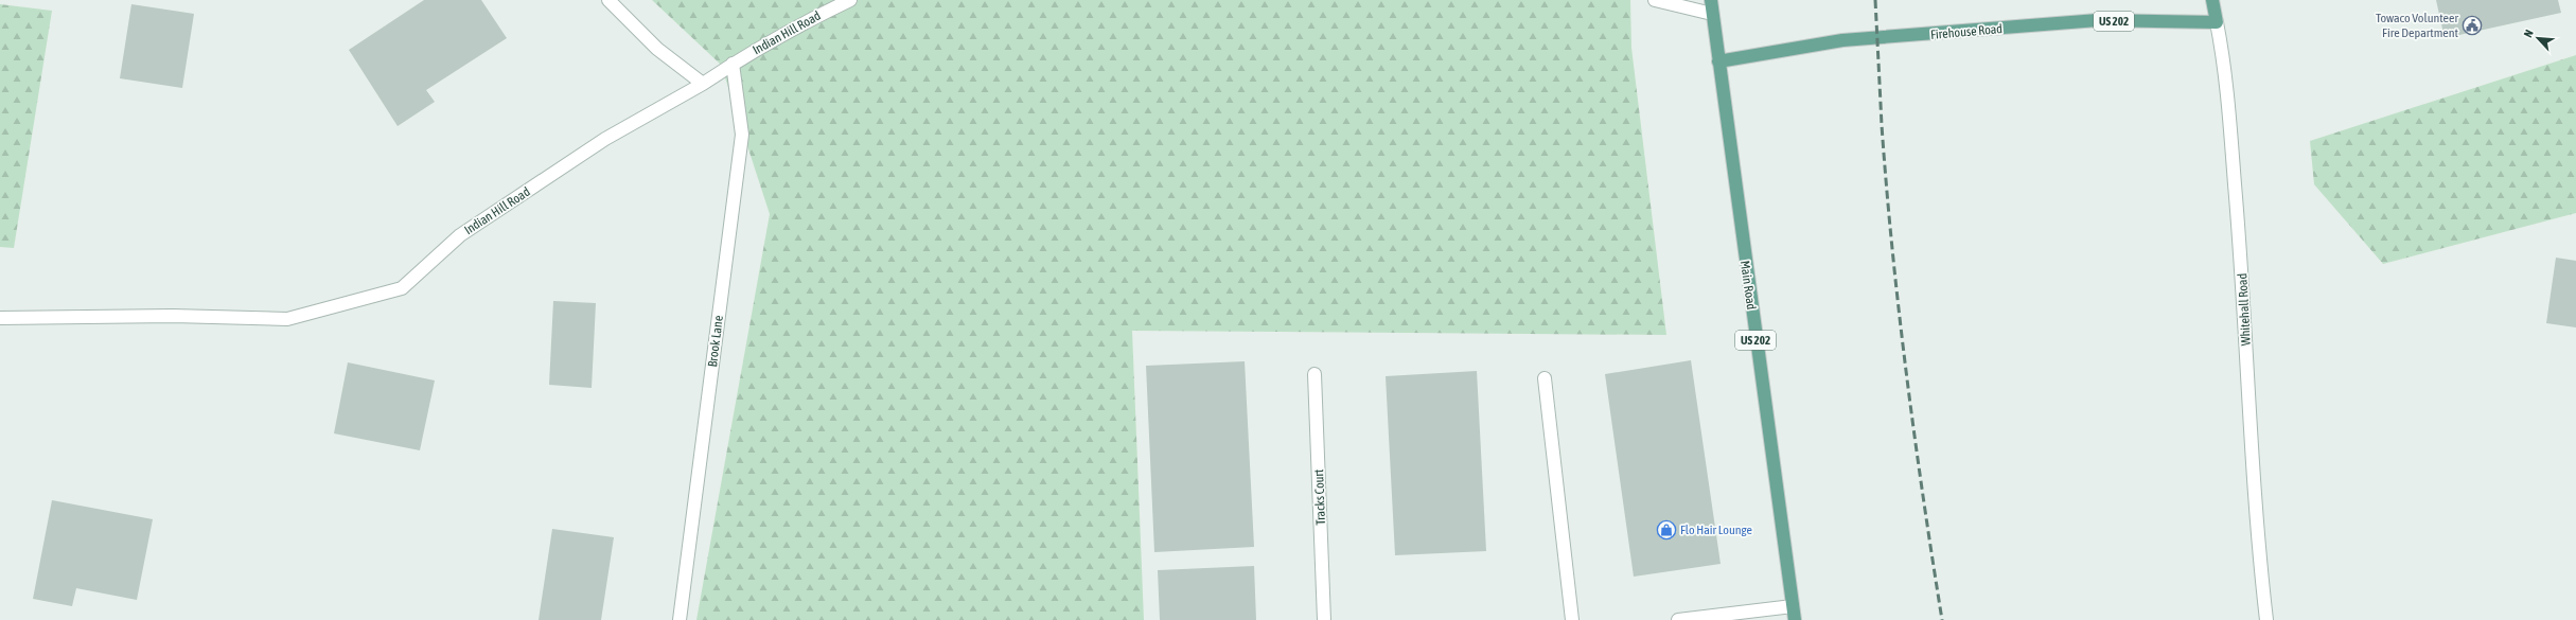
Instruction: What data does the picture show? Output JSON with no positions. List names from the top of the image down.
{
  "streets": {
    "main road": [
      "US 202",
      "Firehouse Road",
      "Main Road",
      "Whitehall Road"
    ],
    "street": ["Indian Hill Road", "Brook Lane", "Tracks Court"]
  },
  "crossings": [
    ["Firehouse Road", "Main Road"],
    ["Firehouse Road", "Whitehall Road"],
    ["Indian Hill Road", "Brook Lane"]
  ],
  "places": {
    "public building": ["Towaco Volunteer Fire Department"],
    "shop": ["Flo Hair Lounge"]
  },
  "north": "top left"
}
